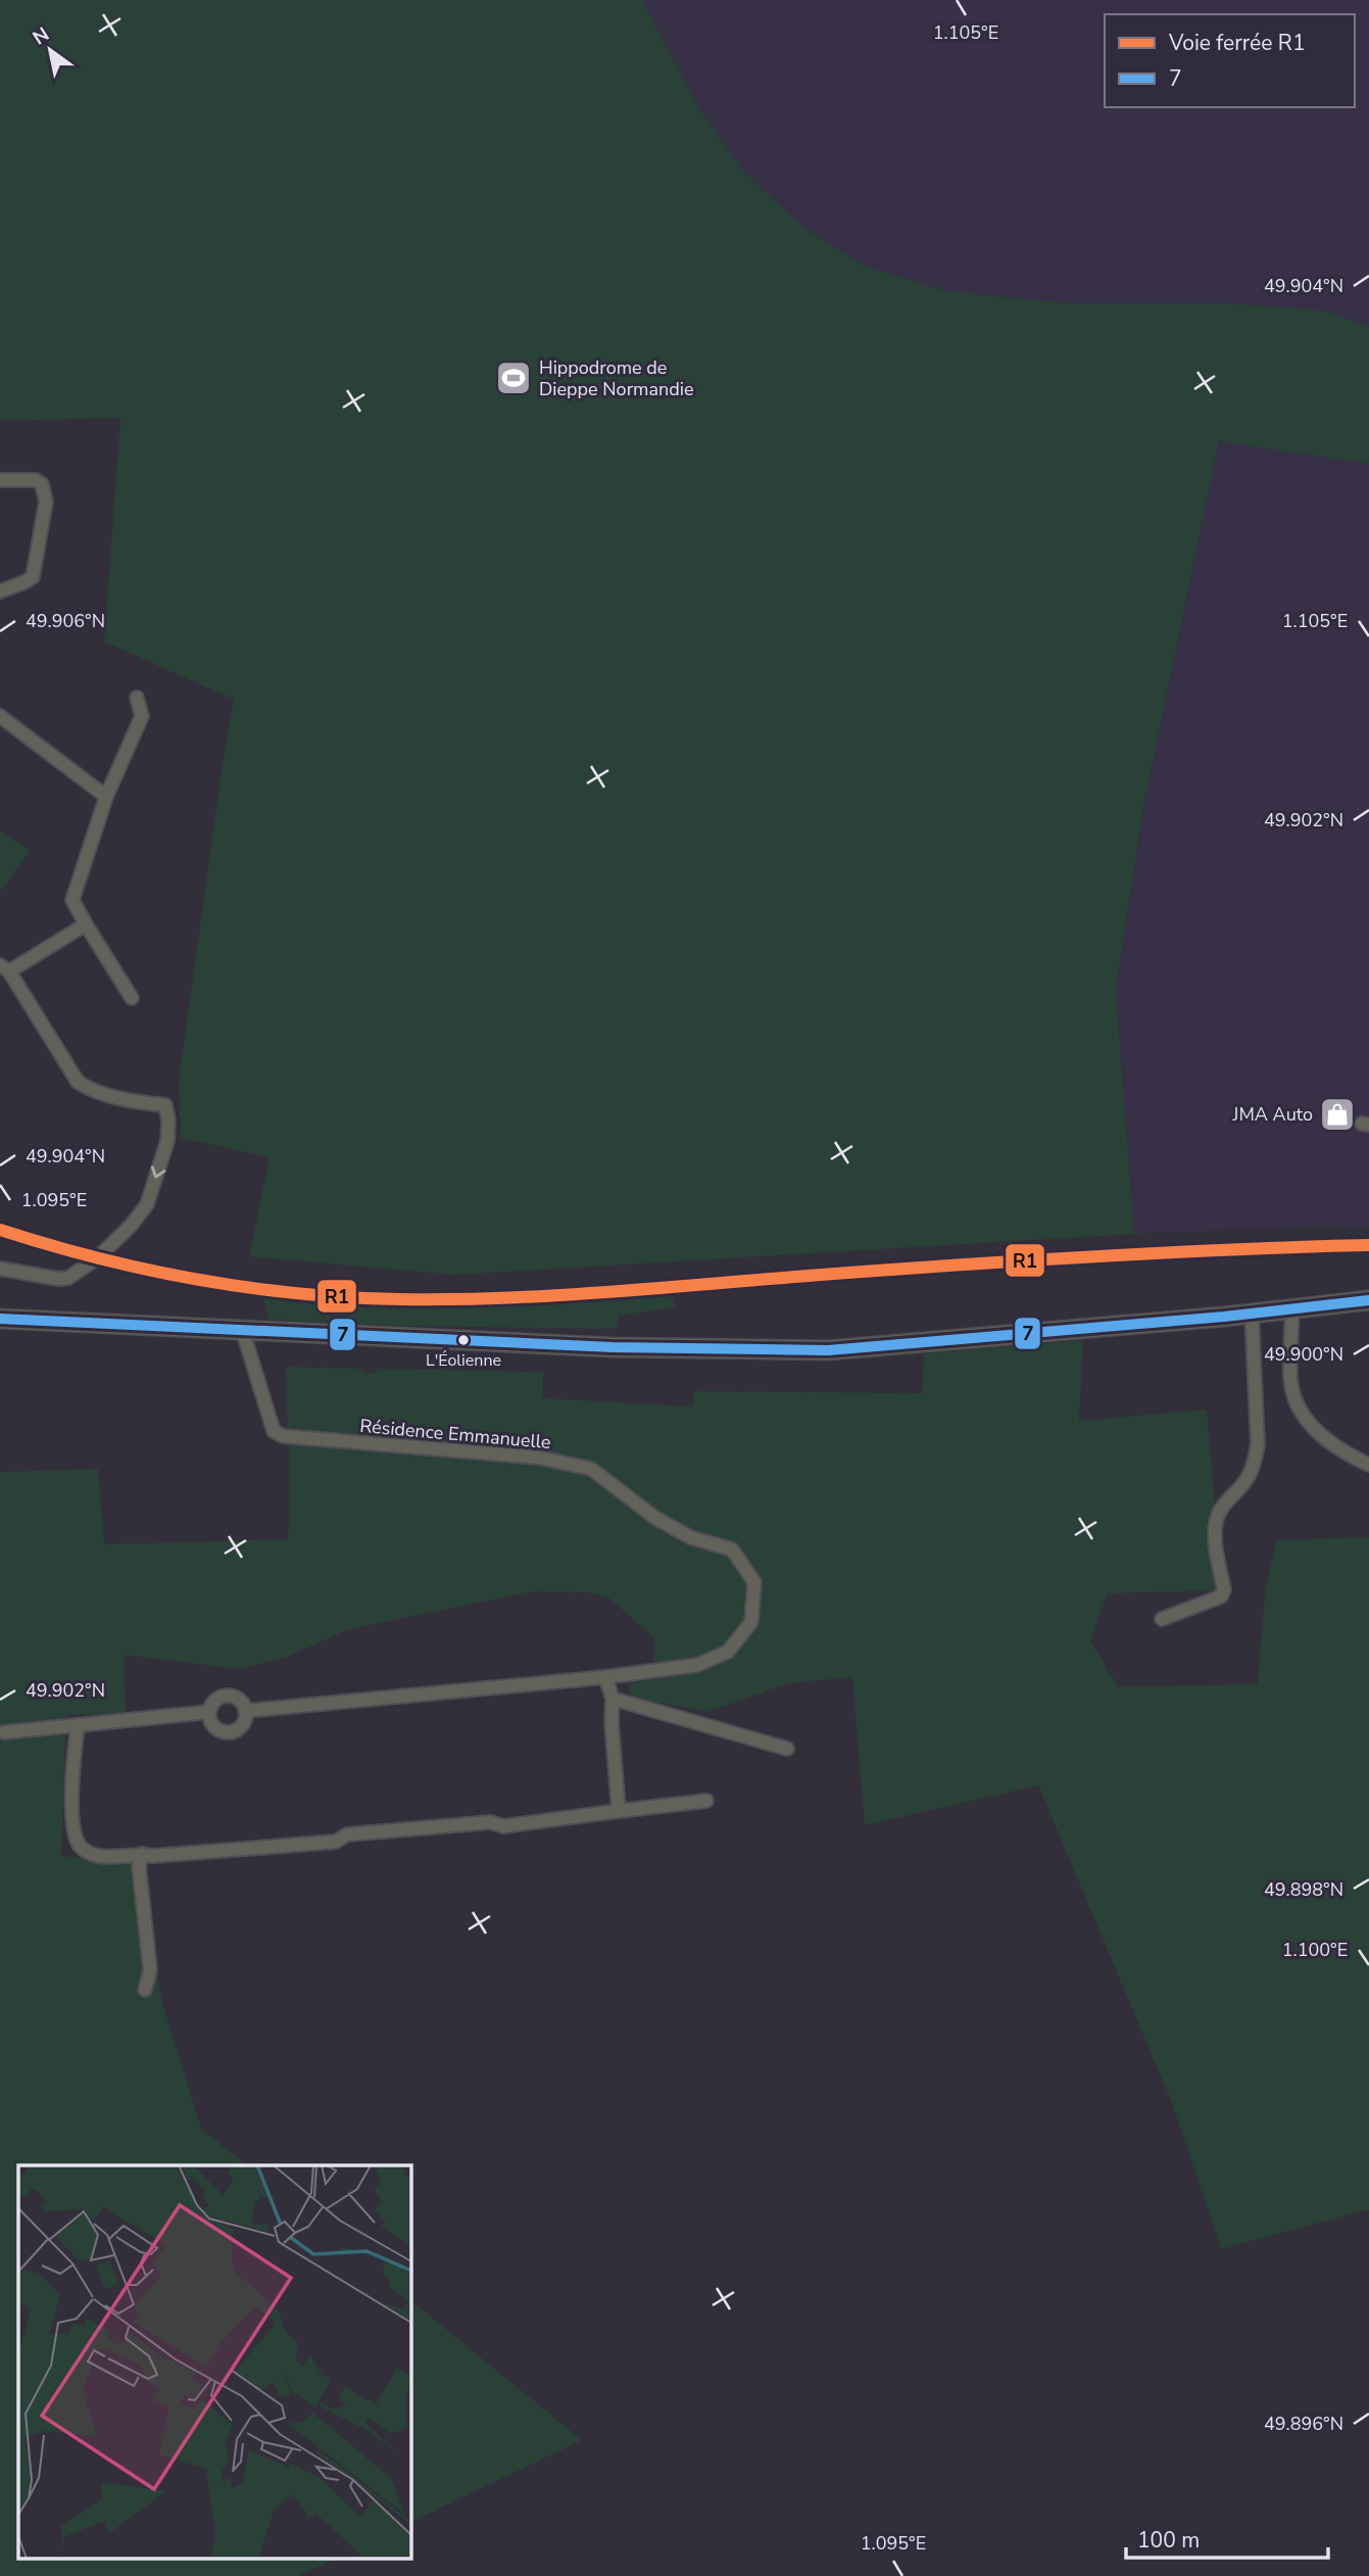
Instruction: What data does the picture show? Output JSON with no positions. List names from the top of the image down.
{
  "streets": {
    "street": ["Résidence Emmanuelle"]
  },
  "places": {
    "sports": ["Hippodrome de Dieppe Normandie"],
    "shop": ["JMA Auto"],
    "other": ["L'Éolienne"]
  },
  "lines": ["rail line R1", "transit line 7"],
  "legend": ["Voie ferrée R1", "7"],
  "scale_bar": "100 m",
  "north": "top left",
  "coordinates": [
    "1.105°E",
    "49.904°N",
    "49.906°N",
    "49.902°N",
    "1.095°E",
    "49.900°N",
    "49.898°N",
    "1.100°E",
    "49.896°N"
  ]
}
